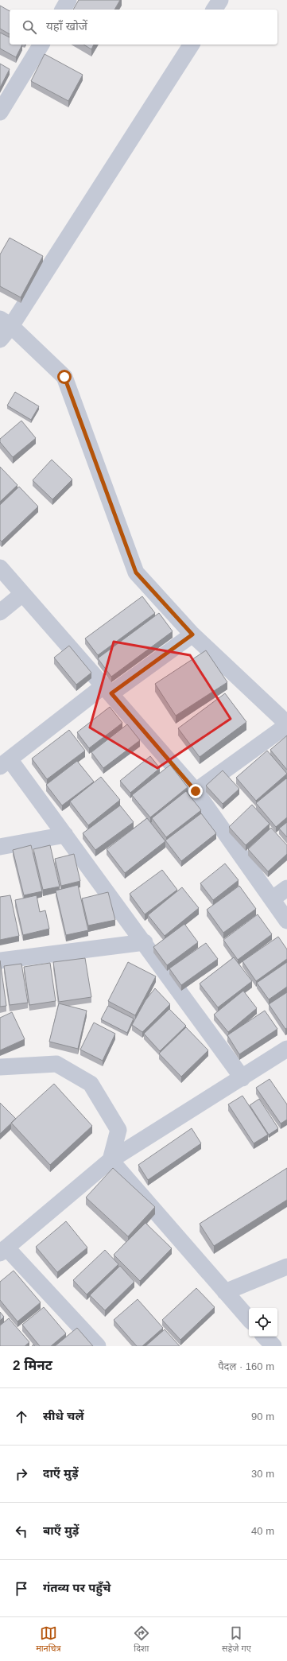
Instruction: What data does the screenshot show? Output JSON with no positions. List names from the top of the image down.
{
  "page": {
    "search": "यहाँ खोजें",
    "heading": ["2 मिनट", "पैदल · 160 m"],
    "list": [
      ["सीधे चलें", "90 m"],
      ["दाएँ मुड़ें", "30 m"],
      ["बाएँ मुड़ें", "40 m"],
      "गंतव्य पर पहुँचे"
    ],
    "nav": ["मानचित्र", "दिशा", "सहेजे गए"]
  }
}
